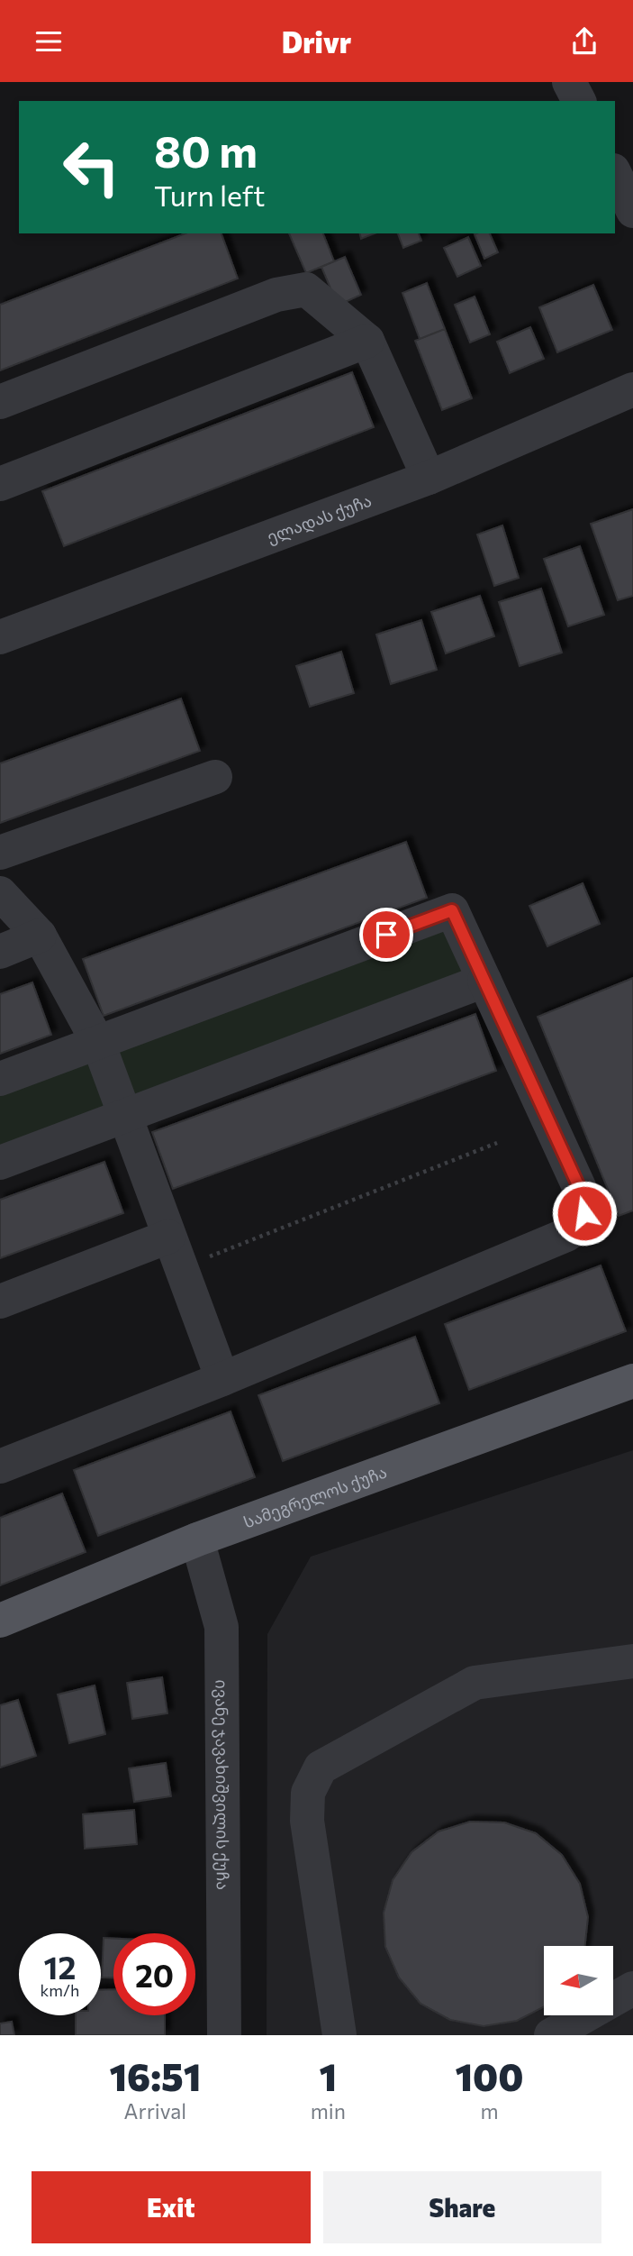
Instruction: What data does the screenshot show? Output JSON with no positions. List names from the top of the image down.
{
  "streets": {
    "main road": ["სამეგრელოს ქუჩა"],
    "street": ["ელადას ქუჩა", "ივანე ჯავახიშვილის ქუჩა"]
  },
  "crossings": [
    ["სამეგრელოს ქუჩა", "ივანე ჯავახიშვილის ქუჩა"]
  ],
  "north": "left",
  "page": {
    "header": "Drivr",
    "turn": ["80 m", "Turn left"],
    "speed": "12 km/h",
    "limit": "20",
    "eta": [
      "16:51",
      "Arrival",
      "1",
      "min",
      "100",
      "m"
    ],
    "buttons": ["Exit", "Share"]
  }
}
